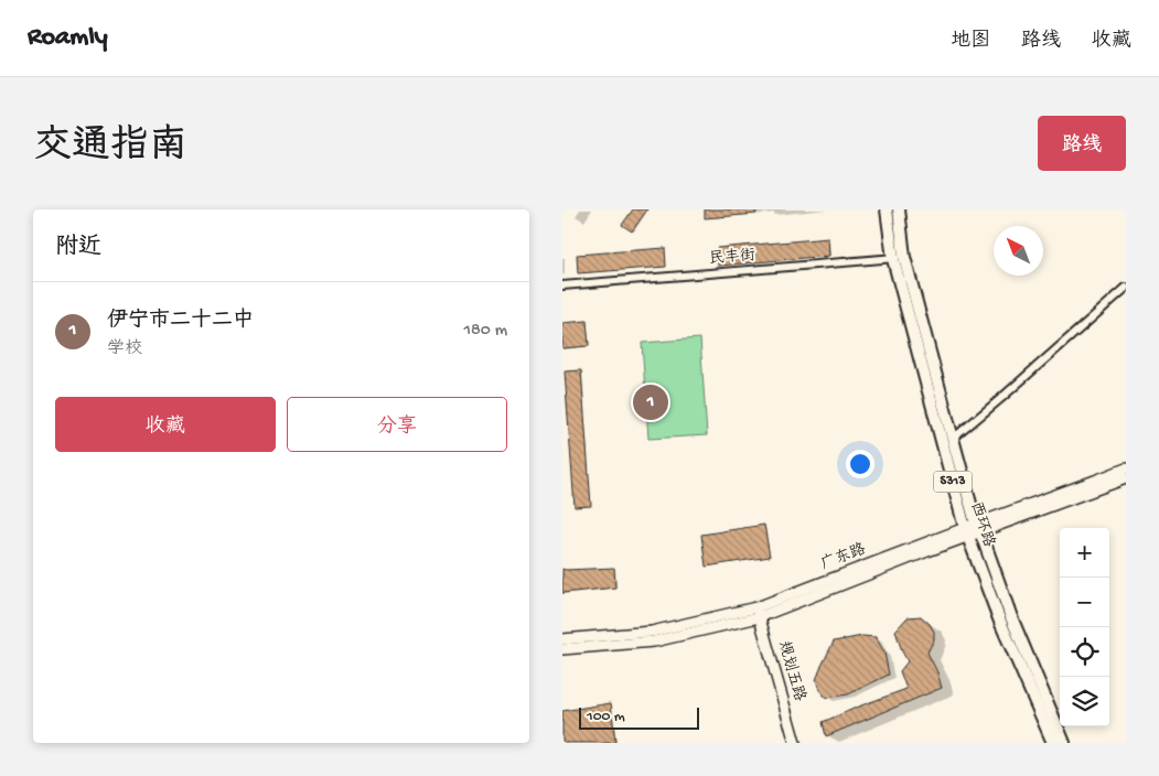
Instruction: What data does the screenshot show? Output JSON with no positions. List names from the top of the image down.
{
  "streets": {
    "main road": ["S313", "西环路"],
    "street": ["民丰街", "广东路", "规划五路"]
  },
  "crossings": [
    ["民丰街", "西环路"],
    ["西环路", "广东路"],
    ["广东路", "规划五路"]
  ],
  "scale_bar": "100 m",
  "north": "top left",
  "page": {
    "header": "Roamly",
    "nav": ["地图", "路线", "收藏"],
    "title": "交通指南",
    "buttons": [
      "路线",
      ["收藏", "分享"]
    ],
    "heading": "附近",
    "list": [
      {
        "mark": "1",
        "name": "伊宁市二十二中",
        "note": "学校",
        "value": "180 m"
      }
    ],
    "pins": "1",
    "map_buttons": ["+", "−"],
    "scale": "100 m"
  }
}
